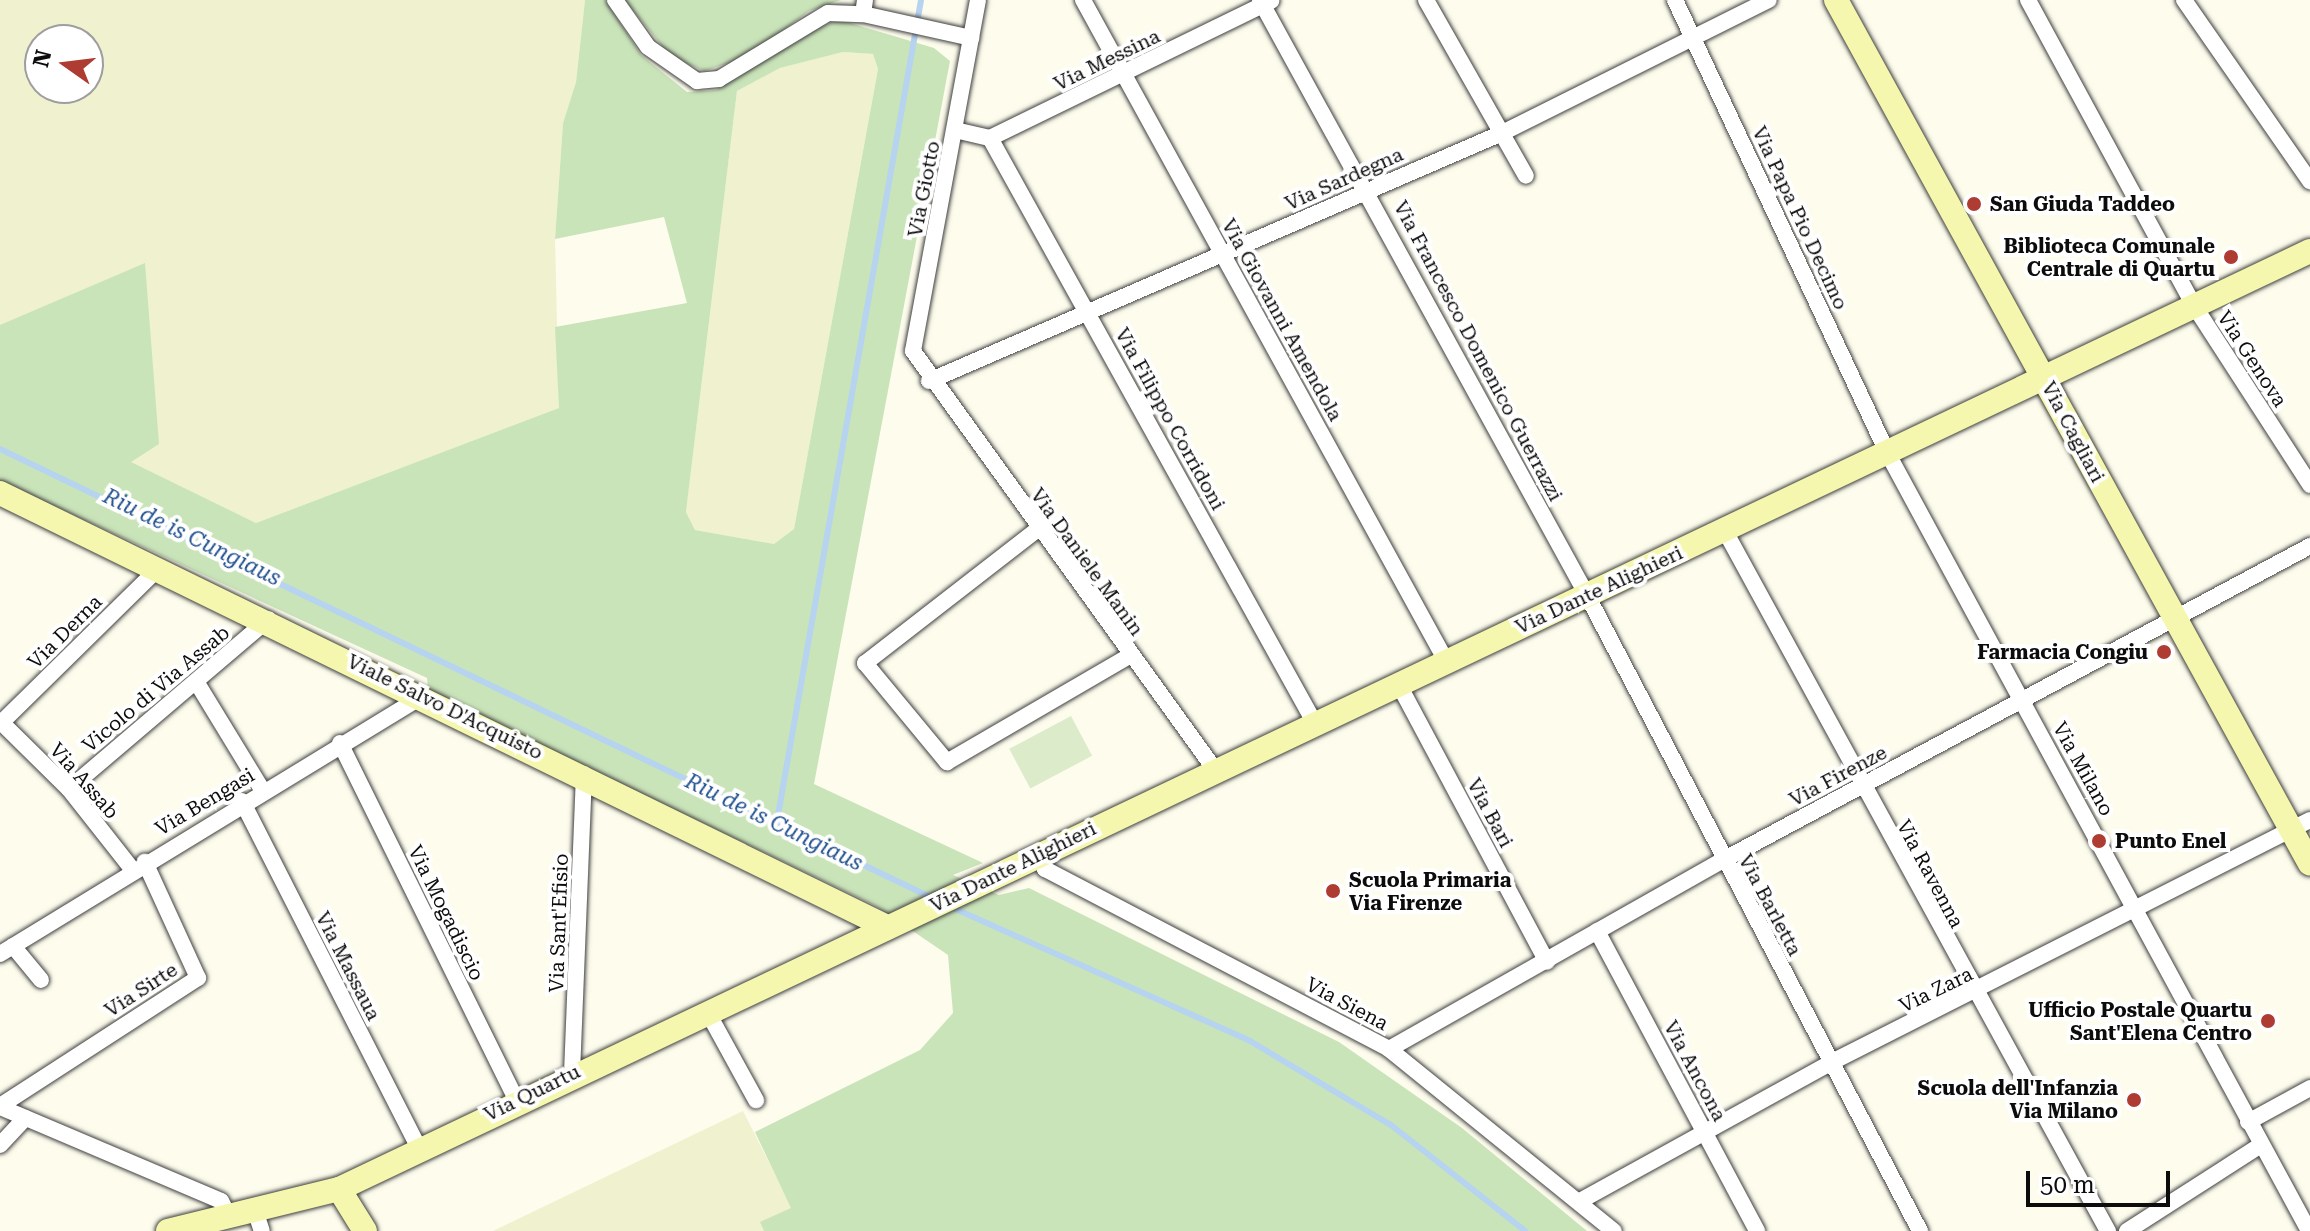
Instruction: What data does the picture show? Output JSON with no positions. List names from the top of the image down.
{
  "streets": {
    "street": [
      "Via Messina",
      "Via Sardegna",
      "Via Giotto",
      "Via Papa Pio Decimo",
      "Via Giovanni Amendola",
      "Via Francesco Domenico Guerrazzi",
      "Via Genova",
      "Via Filippo Corridoni",
      "Via Cagliari",
      "Via Daniele Manin",
      "Via Dante Alighieri",
      "Via Derna",
      "Vicolo di Via Assab",
      "Viale Salvo D'Acquisto",
      "Via Milano",
      "Via Firenze",
      "Via Assab",
      "Via Bengasi",
      "Via Bari",
      "Via Ravenna",
      "Via Barletta",
      "Via Mogadiscio",
      "Via Sant'Efisio",
      "Via Massaua",
      "Via Sirte",
      "Via Zara",
      "Via Siena",
      "Via Ancona",
      "Via Quartu"
    ]
  },
  "crossings": [
    ["Via Messina", "Via Giovanni Amendola"],
    ["Via Messina", "Via Francesco Domenico Guerrazzi"],
    ["Via Messina", "Via Filippo Corridoni"],
    ["Via Sardegna", "Via Giotto"],
    ["Via Sardegna", "Via Papa Pio Decimo"],
    ["Via Sardegna", "Via Giovanni Amendola"],
    ["Via Sardegna", "Via Francesco Domenico Guerrazzi"],
    ["Via Sardegna", "Via Filippo Corridoni"],
    ["Via Sardegna", "Via Daniele Manin"],
    ["Via Giotto", "Via Daniele Manin"],
    ["Via Papa Pio Decimo", "Via Dante Alighieri"],
    ["Via Papa Pio Decimo", "Via Milano"],
    ["Via Giovanni Amendola", "Via Dante Alighieri"],
    ["Via Francesco Domenico Guerrazzi", "Via Dante Alighieri"],
    ["Via Francesco Domenico Guerrazzi", "Via Barletta"],
    ["Via Genova", "Via Dante Alighieri"],
    ["Via Filippo Corridoni", "Via Dante Alighieri"],
    ["Via Cagliari", "Via Dante Alighieri"],
    ["Via Cagliari", "Via Firenze"],
    ["Via Cagliari", "Via Zara"],
    ["Via Daniele Manin", "Via Dante Alighieri"],
    ["Via Dante Alighieri", "Viale Salvo D'Acquisto"],
    ["Via Dante Alighieri", "Via Milano"],
    ["Via Dante Alighieri", "Via Bari"],
    ["Via Dante Alighieri", "Via Ravenna"],
    ["Via Dante Alighieri", "Via Barletta"],
    ["Via Dante Alighieri", "Via Siena"],
    ["Via Dante Alighieri", "Via Quartu"],
    ["Via Derna", "Viale Salvo D'Acquisto"],
    ["Via Derna", "Via Assab"],
    ["Vicolo di Via Assab", "Viale Salvo D'Acquisto"],
    ["Vicolo di Via Assab", "Via Assab"],
    ["Viale Salvo D'Acquisto", "Via Bengasi"],
    ["Viale Salvo D'Acquisto", "Via Sant'Efisio"],
    ["Viale Salvo D'Acquisto", "Via Quartu"],
    ["Via Milano", "Via Firenze"],
    ["Via Milano", "Via Zara"],
    ["Via Firenze", "Via Bari"],
    ["Via Firenze", "Via Ravenna"],
    ["Via Firenze", "Via Barletta"],
    ["Via Firenze", "Via Siena"],
    ["Via Firenze", "Via Ancona"],
    ["Via Assab", "Via Bengasi"],
    ["Via Assab", "Via Sirte"],
    ["Via Bengasi", "Via Mogadiscio"],
    ["Via Bengasi", "Via Massaua"],
    ["Via Bengasi", "Via Sirte"],
    ["Via Ravenna", "Via Zara"],
    ["Via Barletta", "Via Zara"],
    ["Via Mogadiscio", "Via Quartu"],
    ["Via Sant'Efisio", "Via Quartu"],
    ["Via Massaua", "Via Quartu"],
    ["Via Zara", "Via Siena"],
    ["Via Zara", "Via Ancona"]
  ],
  "water": ["Riu de is Cungiaus"],
  "places": [
    "San Giuda Taddeo",
    "Biblioteca Comunale Centrale di Quartu",
    "Farmacia Congiu",
    "Punto Enel",
    "Scuola Primaria Via Firenze",
    "Ufficio Postale Quartu Sant'Elena Centro",
    "Scuola dell'Infanzia Via Milano"
  ],
  "scale_bar": "50 m",
  "north": "left"
}
